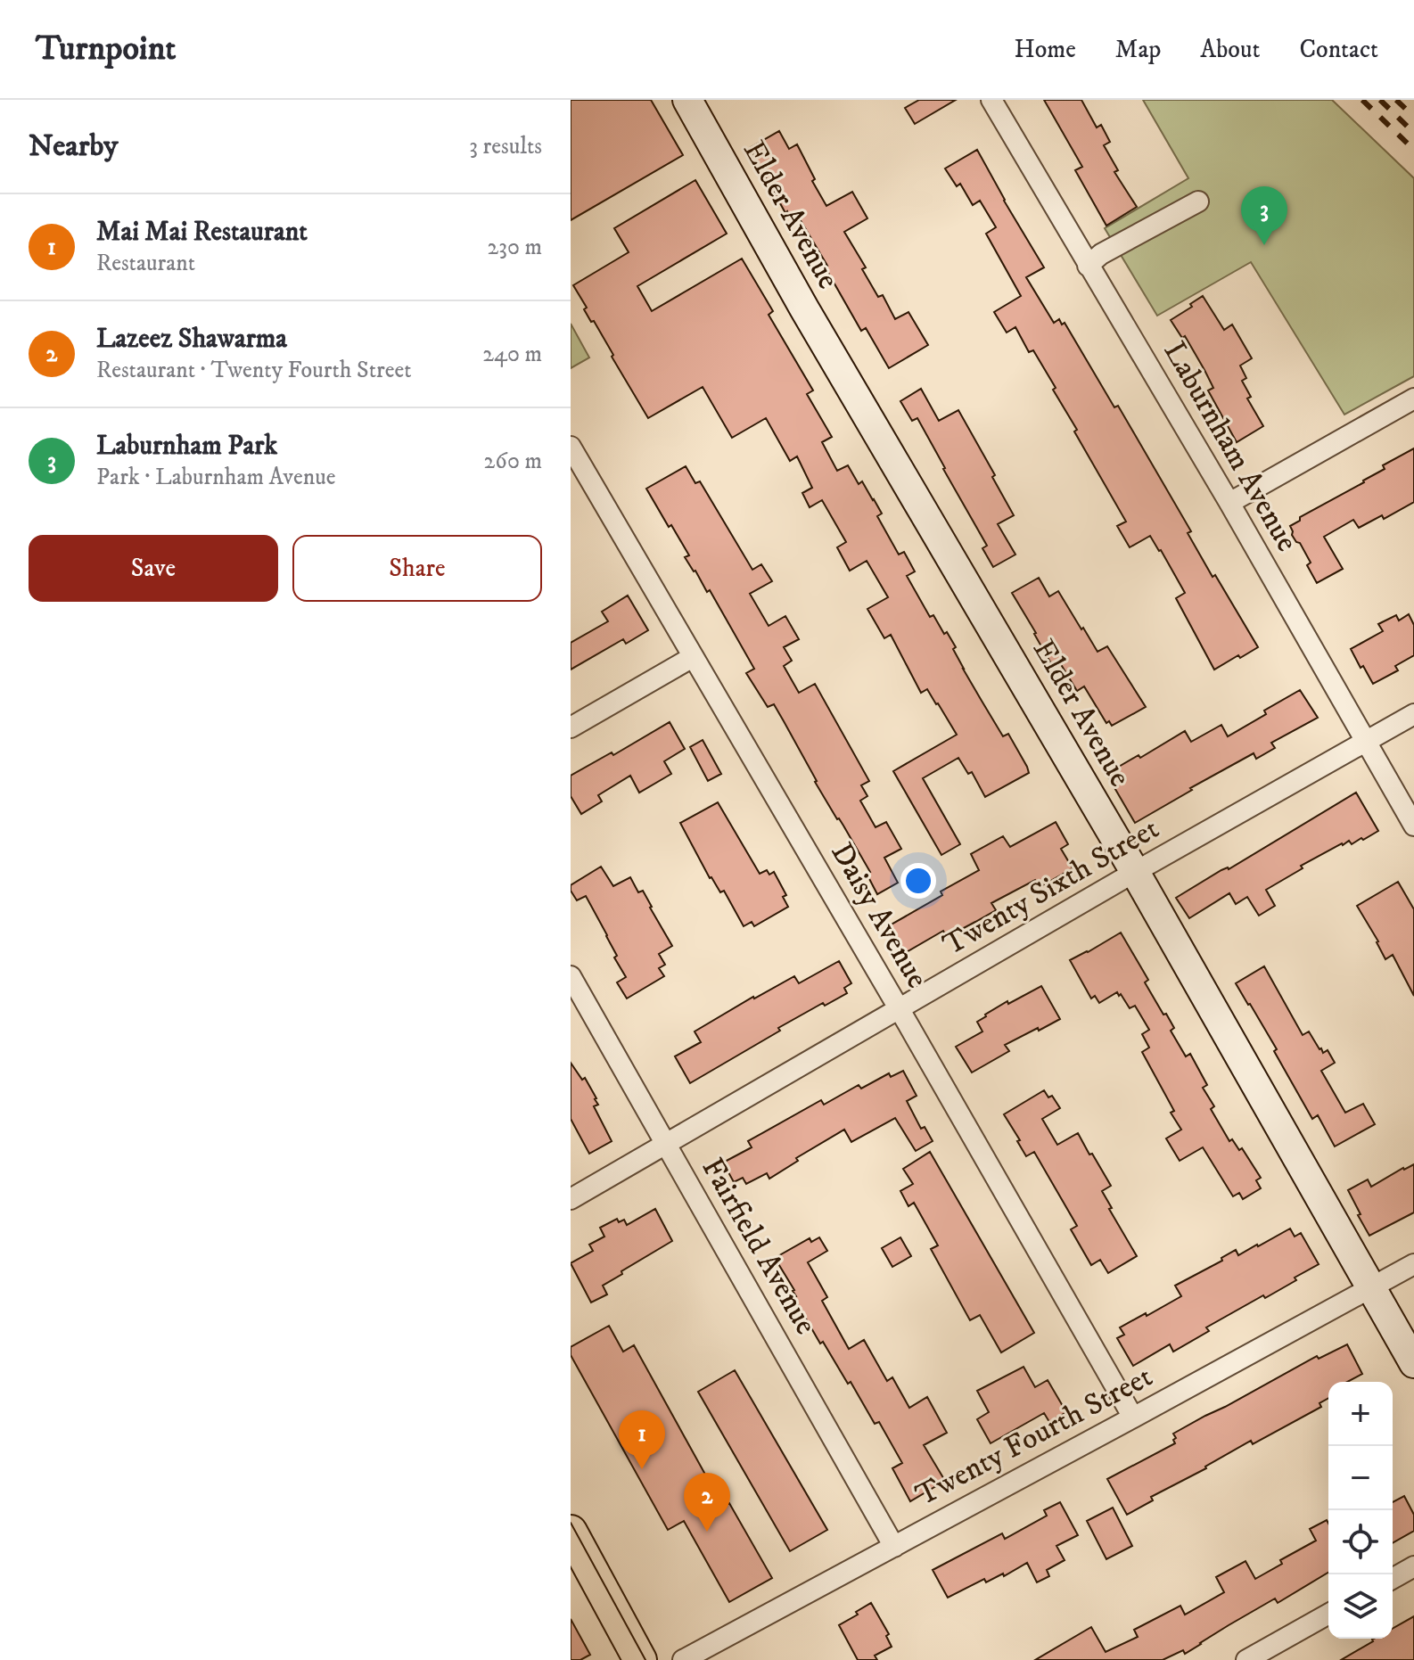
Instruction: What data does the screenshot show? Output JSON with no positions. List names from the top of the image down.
{
  "streets": {
    "street": [
      "Elder Avenue",
      "Laburnham Avenue",
      "Twenty Sixth Street",
      "Daisy Avenue",
      "Fairfield Avenue",
      "Twenty Fourth Street"
    ]
  },
  "crossings": [
    ["Elder Avenue", "Twenty Sixth Street"],
    ["Elder Avenue", "Twenty Fourth Street"],
    ["Laburnham Avenue", "Twenty Sixth Street"],
    ["Twenty Sixth Street", "Daisy Avenue"],
    ["Twenty Sixth Street", "Fairfield Avenue"],
    ["Daisy Avenue", "Twenty Fourth Street"],
    ["Fairfield Avenue", "Twenty Fourth Street"]
  ],
  "page": {
    "header": "Turnpoint",
    "nav": [
      "Home",
      "Map",
      "About",
      "Contact"
    ],
    "heading": ["Nearby", "3 results"],
    "pins": ["3", "1", "2"],
    "list": [
      {
        "mark": "1",
        "name": "Mai Mai Restaurant",
        "note": "Restaurant",
        "value": "230 m"
      },
      {
        "mark": "2",
        "name": "Lazeez Shawarma",
        "note": "Restaurant · Twenty Fourth Street",
        "value": "240 m"
      },
      {
        "mark": "3",
        "name": "Laburnham Park",
        "note": "Park · Laburnham Avenue",
        "value": "260 m"
      }
    ],
    "buttons": ["Save", "Share"],
    "map_buttons": ["+", "−"]
  }
}
